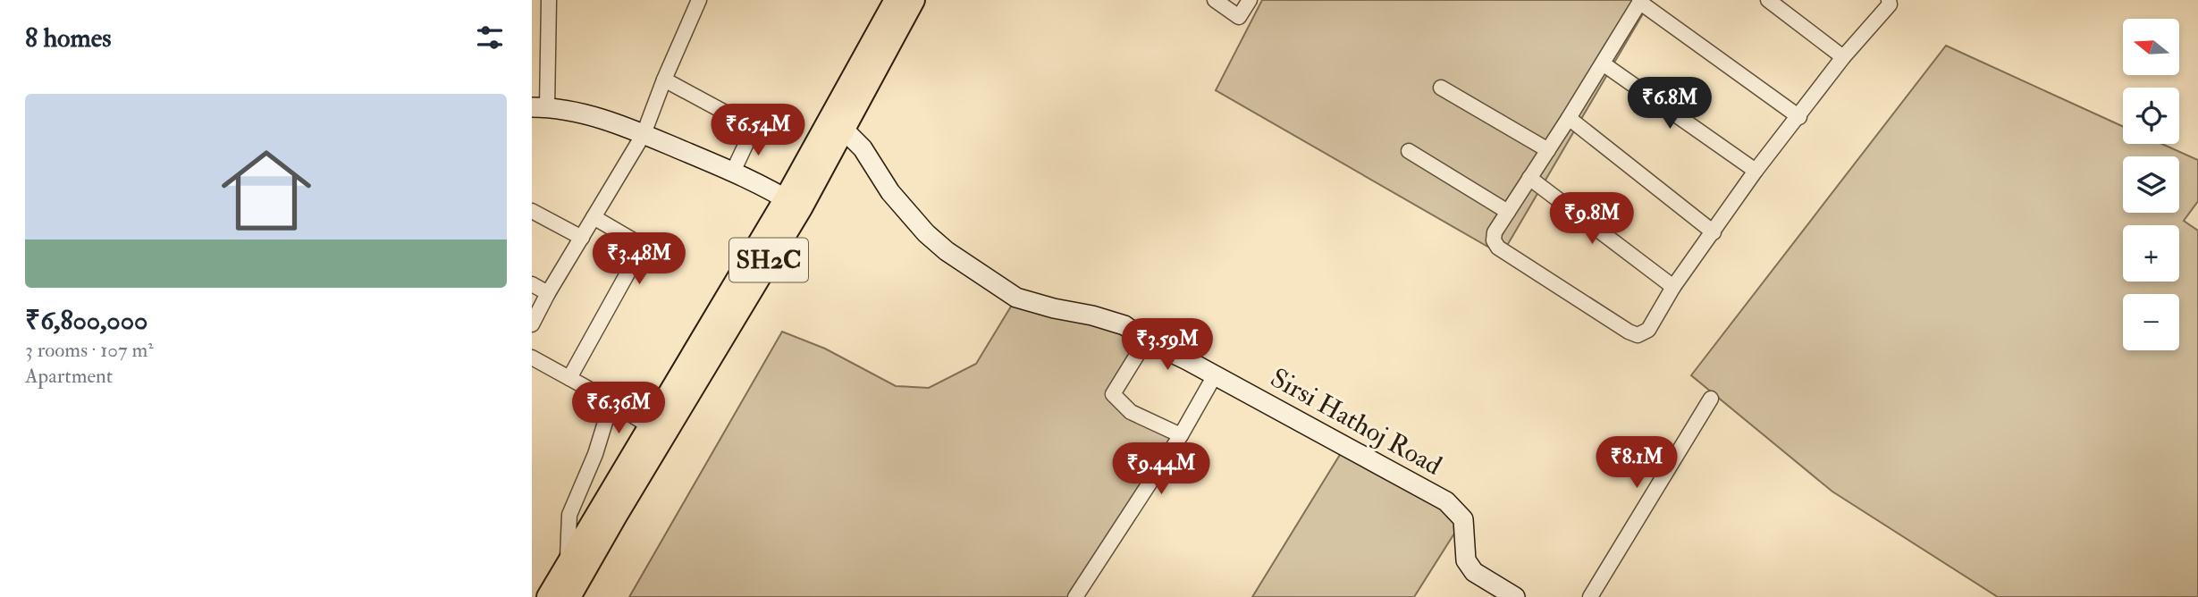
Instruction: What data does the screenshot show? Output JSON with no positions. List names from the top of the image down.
{
  "streets": {
    "main road": ["SH2C"],
    "street": ["Sirsi Hathoj Road"]
  },
  "crossings": [
    ["SH2C", "Sirsi Hathoj Road"]
  ],
  "north": "left",
  "page": {
    "heading": "8 homes",
    "map_buttons": ["+", "−"],
    "list": [
      {
        "name": "₹6,800,000",
        "note": "3 rooms · 107 m² · Apartment"
      }
    ],
    "price": [
      "₹6.8M",
      "₹6.54M",
      "₹9.8M",
      "₹3.48M",
      "₹3.59M",
      "₹6.36M",
      "₹8.1M",
      "₹9.44M"
    ]
  }
}
